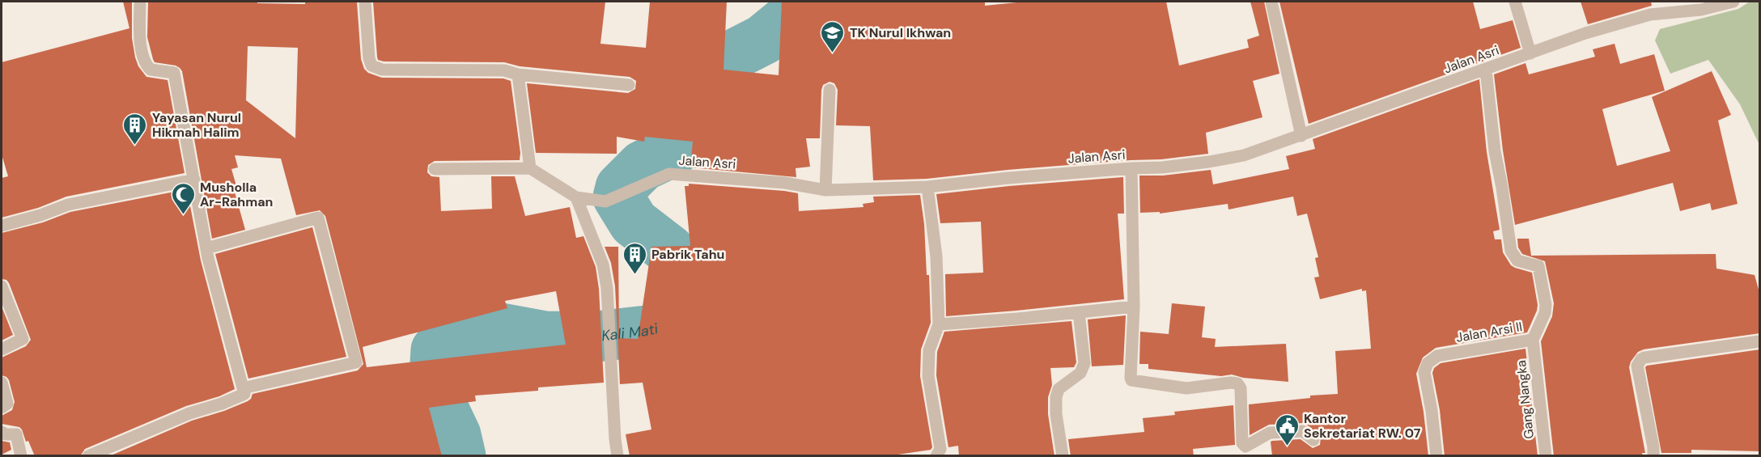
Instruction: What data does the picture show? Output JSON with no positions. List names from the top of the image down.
{
  "streets": {
    "street": ["Jalan Asri", "Jalan Arsi II", "Gang Nangka"]
  },
  "crossings": [
    ["Jalan Asri", "Jalan Arsi II"],
    ["Jalan Arsi II", "Gang Nangka"]
  ],
  "water": ["Kali Mati"],
  "places": {
    "school or university": ["TK Nurul Ikhwan"],
    "building": ["Yayasan Nurul Hikmah Halim", "Pabrik Tahu"],
    "mosque": ["Musholla Ar-Rahman"],
    "public building": ["Kantor Sekretariat RW. 07"]
  }
}
